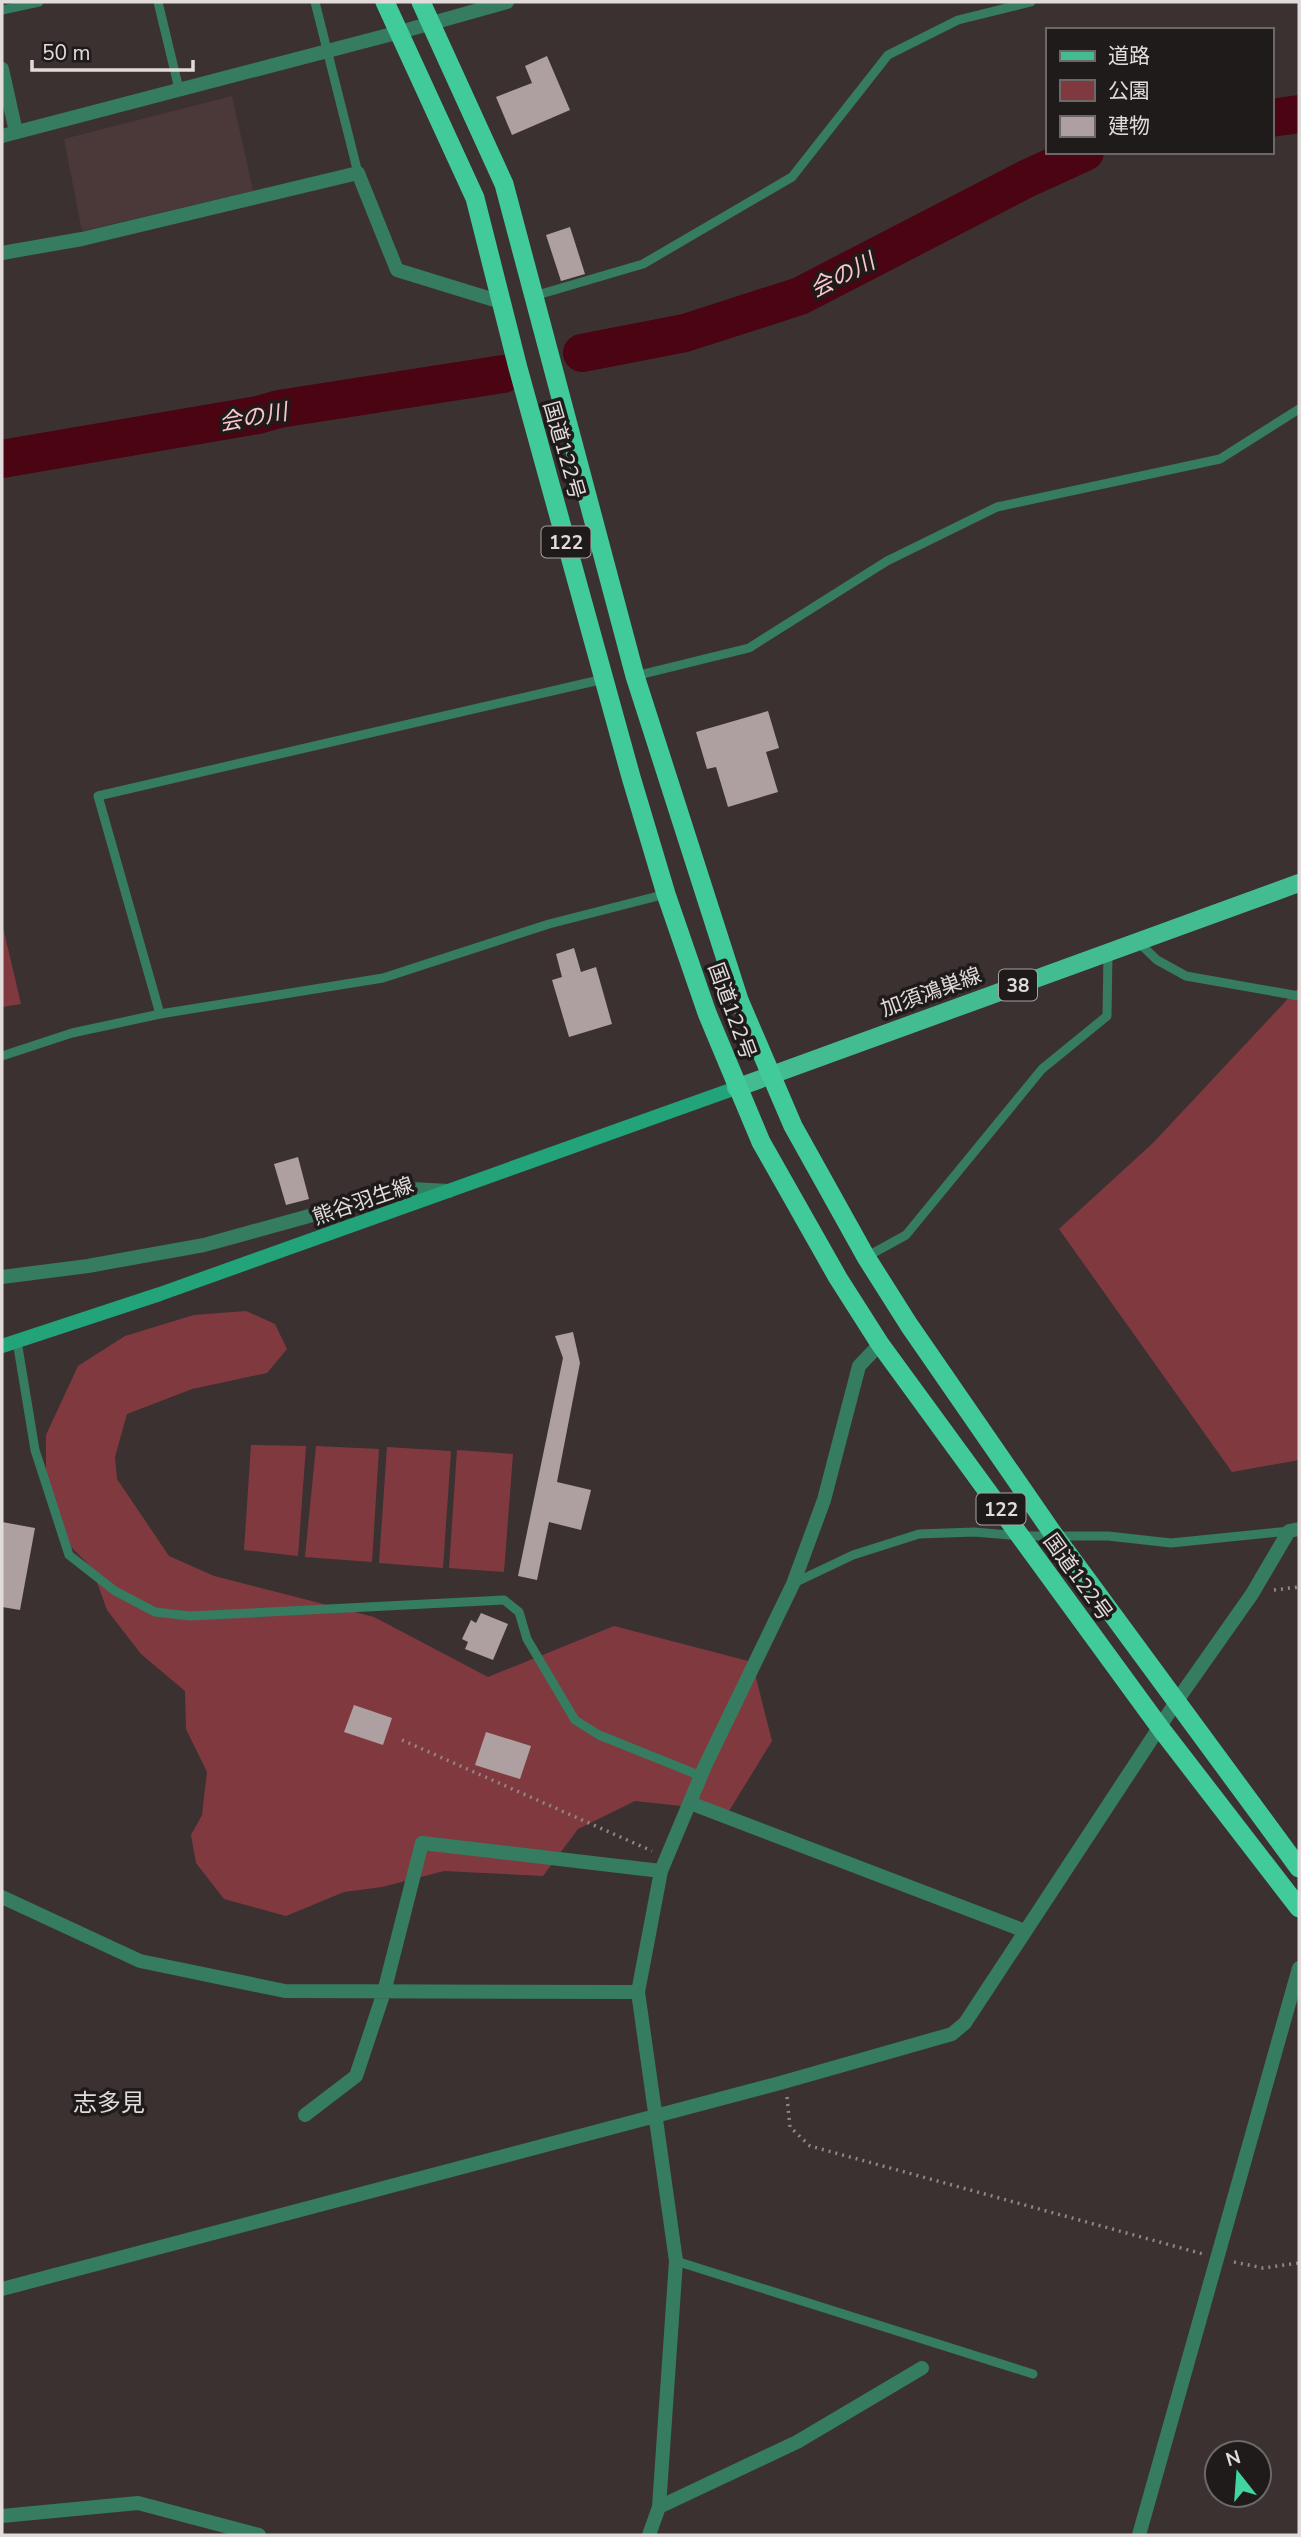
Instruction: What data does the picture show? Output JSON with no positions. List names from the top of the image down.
{
  "streets": {
    "highway": ["国道122号", "122"],
    "main road": ["38", "加須鴻巣線", "熊谷羽生線"]
  },
  "crossings": [
    ["国道122号", "加須鴻巣線"],
    ["国道122号", "熊谷羽生線"],
    ["加須鴻巣線", "熊谷羽生線"]
  ],
  "districts": ["志多見"],
  "water": ["会の川"],
  "legend": ["道路", "公園", "建物"],
  "scale_bar": "50 m",
  "north": "top"
}
